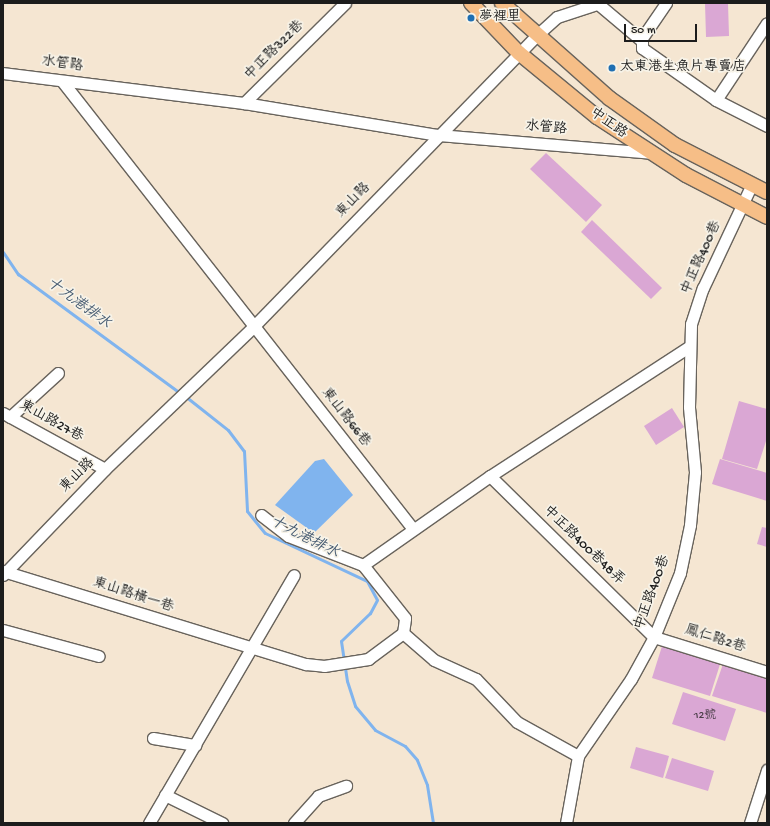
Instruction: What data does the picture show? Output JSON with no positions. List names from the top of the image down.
{
  "streets": {
    "main road": ["中正路"],
    "street": [
      "中正路322巷",
      "水管路",
      "東山路",
      "中正路400巷",
      "東山路66巷",
      "東山路27巷",
      "中正路400巷48弄",
      "東山路橫一巷",
      "鳳仁路2巷"
    ]
  },
  "crossings": [
    ["中正路322巷", "水管路"],
    ["水管路", "中正路"],
    ["水管路", "東山路"],
    ["水管路", "東山路66巷"],
    ["中正路", "東山路"],
    ["中正路", "中正路400巷"],
    ["東山路", "東山路66巷"],
    ["東山路", "東山路27巷"],
    ["東山路", "東山路橫一巷"],
    ["中正路400巷", "中正路400巷48弄"],
    ["中正路400巷", "鳳仁路2巷"],
    ["中正路400巷48弄", "鳳仁路2巷"]
  ],
  "water": ["十九港排水"],
  "places": ["夢裡里", "太東港生魚片專賣店"],
  "house_numbers": ["12號"],
  "scale_bar": "50 m"
}
